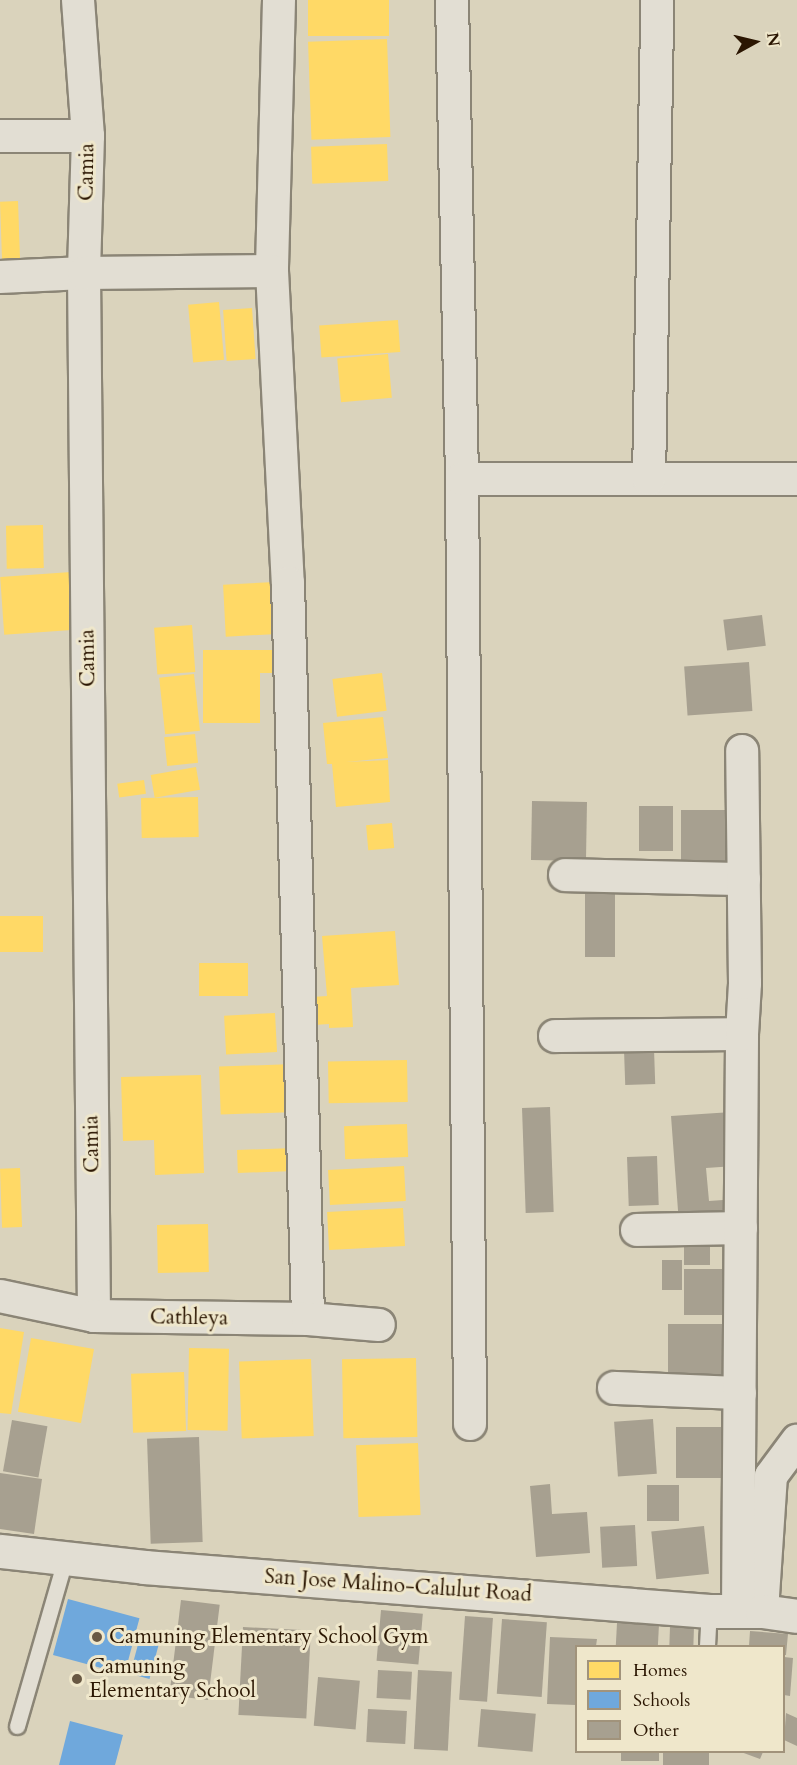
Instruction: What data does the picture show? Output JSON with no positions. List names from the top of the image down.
{
  "streets": {
    "main road": ["San Jose Malino-Calulut Road"],
    "street": ["Camia", "Cathleya"]
  },
  "crossings": [
    ["Camia", "Cathleya"]
  ],
  "places": ["Camuning Elementary School Gym", "Camuning Elementary School"],
  "legend": ["Homes", "Schools", "Other"],
  "north": "right"
}
